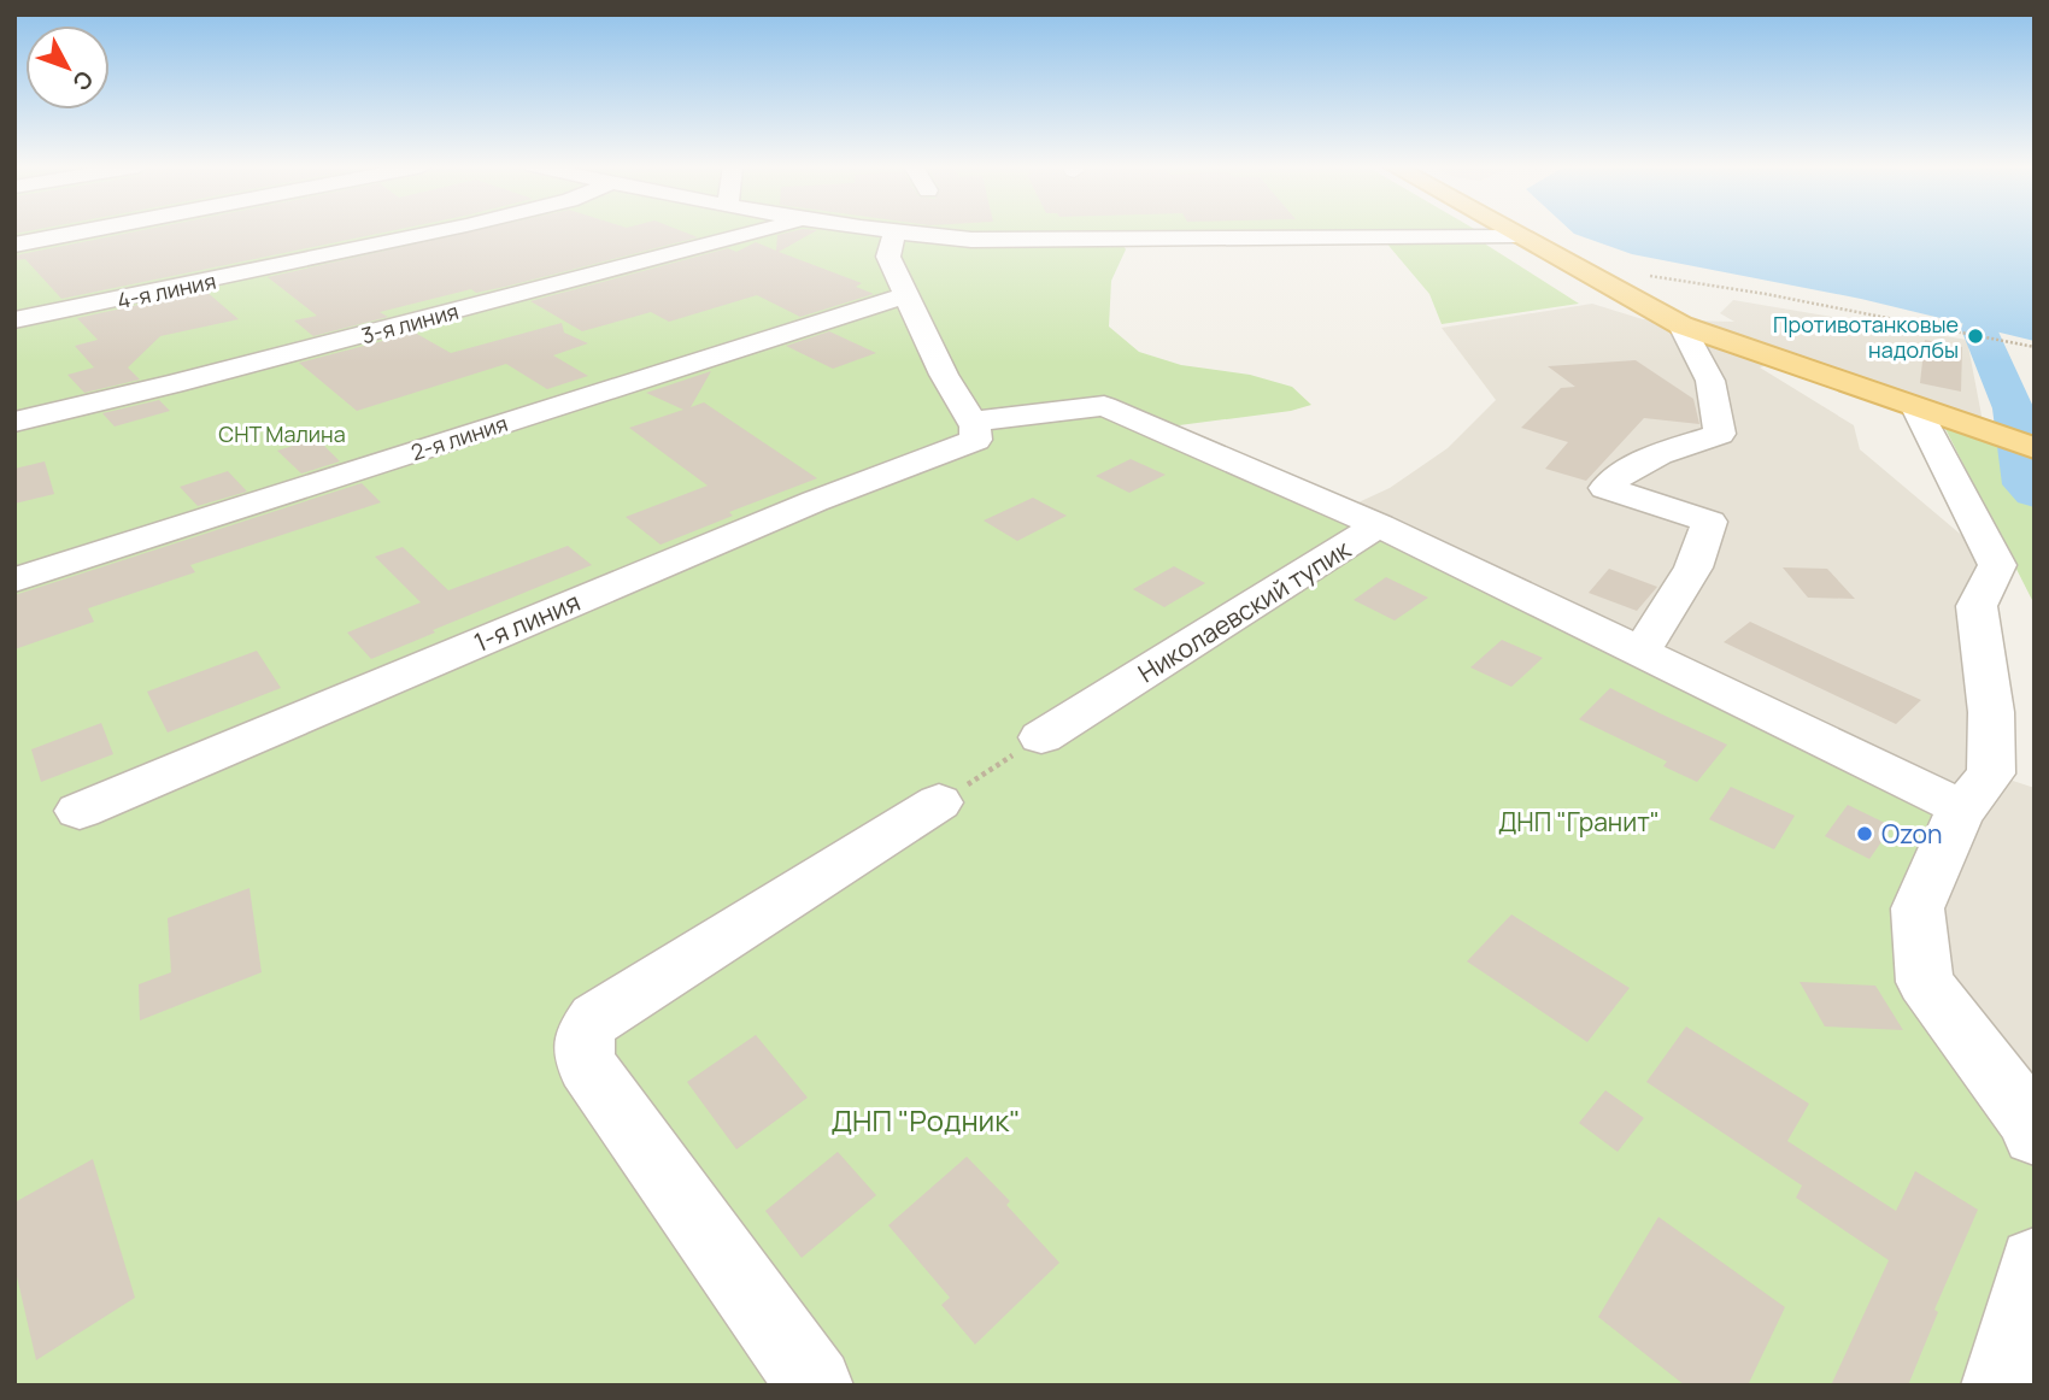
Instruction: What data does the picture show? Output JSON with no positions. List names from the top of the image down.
{
  "streets": {
    "street": [
      "4-я линия",
      "3-я линия",
      "2-я линия",
      "Николаевский тупик",
      "1-я линия"
    ]
  },
  "crossings": [
    ["Николаевский тупик", "1-я линия"]
  ],
  "parks": ["СНТ Малина", "ДНП \"Гранит\"", "ДНП \"Родник\""],
  "places": ["Противотанковые надолбы", "Ozon"],
  "north": "bottom right"
}
